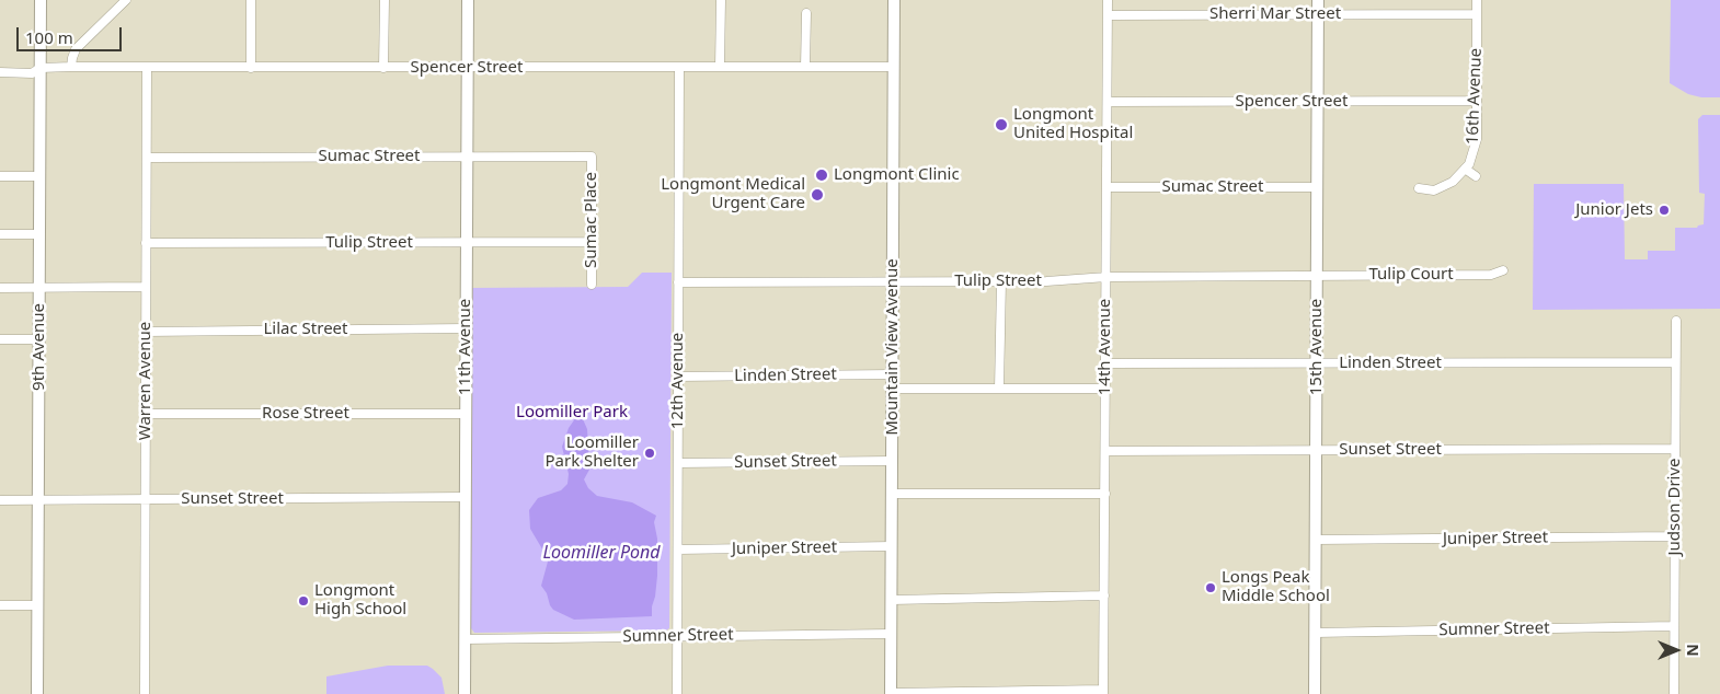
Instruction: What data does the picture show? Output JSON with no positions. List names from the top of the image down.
{
  "streets": {
    "street": [
      "Sherri Mar Street",
      "Spencer Street",
      "16th Avenue",
      "Sumac Street",
      "Sumac Place",
      "Tulip Street",
      "Tulip Court",
      "Lilac Street",
      "9th Avenue",
      "11th Avenue",
      "Mountain View Avenue",
      "14th Avenue",
      "15th Avenue",
      "Linden Street",
      "Warren Avenue",
      "12th Avenue",
      "Rose Street",
      "Sunset Street",
      "Judson Drive",
      "Juniper Street",
      "Sumner Street"
    ]
  },
  "crossings": [
    ["Sherri Mar Street", "16th Avenue"],
    ["Sherri Mar Street", "14th Avenue"],
    ["Sherri Mar Street", "15th Avenue"],
    ["Spencer Street", "16th Avenue"],
    ["Spencer Street", "9th Avenue"],
    ["Spencer Street", "11th Avenue"],
    ["Spencer Street", "Mountain View Avenue"],
    ["Spencer Street", "14th Avenue"],
    ["Spencer Street", "15th Avenue"],
    ["Spencer Street", "Warren Avenue"],
    ["Spencer Street", "12th Avenue"],
    ["Sumac Street", "Sumac Place"],
    ["Sumac Street", "11th Avenue"],
    ["Sumac Street", "14th Avenue"],
    ["Sumac Street", "15th Avenue"],
    ["Sumac Street", "Warren Avenue"],
    ["Sumac Place", "Tulip Street"],
    ["Tulip Street", "Tulip Court"],
    ["Tulip Street", "11th Avenue"],
    ["Tulip Street", "Mountain View Avenue"],
    ["Tulip Street", "14th Avenue"],
    ["Tulip Street", "15th Avenue"],
    ["Tulip Street", "Warren Avenue"],
    ["Tulip Street", "12th Avenue"],
    ["Tulip Court", "15th Avenue"],
    ["Lilac Street", "11th Avenue"],
    ["Lilac Street", "Warren Avenue"],
    ["9th Avenue", "Sunset Street"],
    ["11th Avenue", "Rose Street"],
    ["11th Avenue", "Sunset Street"],
    ["11th Avenue", "Sumner Street"],
    ["Mountain View Avenue", "Linden Street"],
    ["Mountain View Avenue", "Sunset Street"],
    ["Mountain View Avenue", "Juniper Street"],
    ["Mountain View Avenue", "Sumner Street"],
    ["14th Avenue", "Linden Street"],
    ["14th Avenue", "Sunset Street"],
    ["15th Avenue", "Linden Street"],
    ["15th Avenue", "Sunset Street"],
    ["15th Avenue", "Juniper Street"],
    ["15th Avenue", "Sumner Street"],
    ["Linden Street", "12th Avenue"],
    ["Linden Street", "Judson Drive"],
    ["Warren Avenue", "Rose Street"],
    ["Warren Avenue", "Sunset Street"],
    ["12th Avenue", "Sunset Street"],
    ["12th Avenue", "Juniper Street"],
    ["12th Avenue", "Sumner Street"],
    ["Sunset Street", "Judson Drive"],
    ["Judson Drive", "Juniper Street"],
    ["Judson Drive", "Sumner Street"]
  ],
  "water": ["Loomiller Pond"],
  "parks": ["Loomiller Park"],
  "places": [
    "Longmont United Hospital",
    "Longmont Clinic",
    "Longmont Medical Urgent Care",
    "Junior Jets",
    "Loomiller Park Shelter",
    "Longs Peak Middle School",
    "Longmont High School"
  ],
  "scale_bar": "100 m",
  "north": "right"
}
